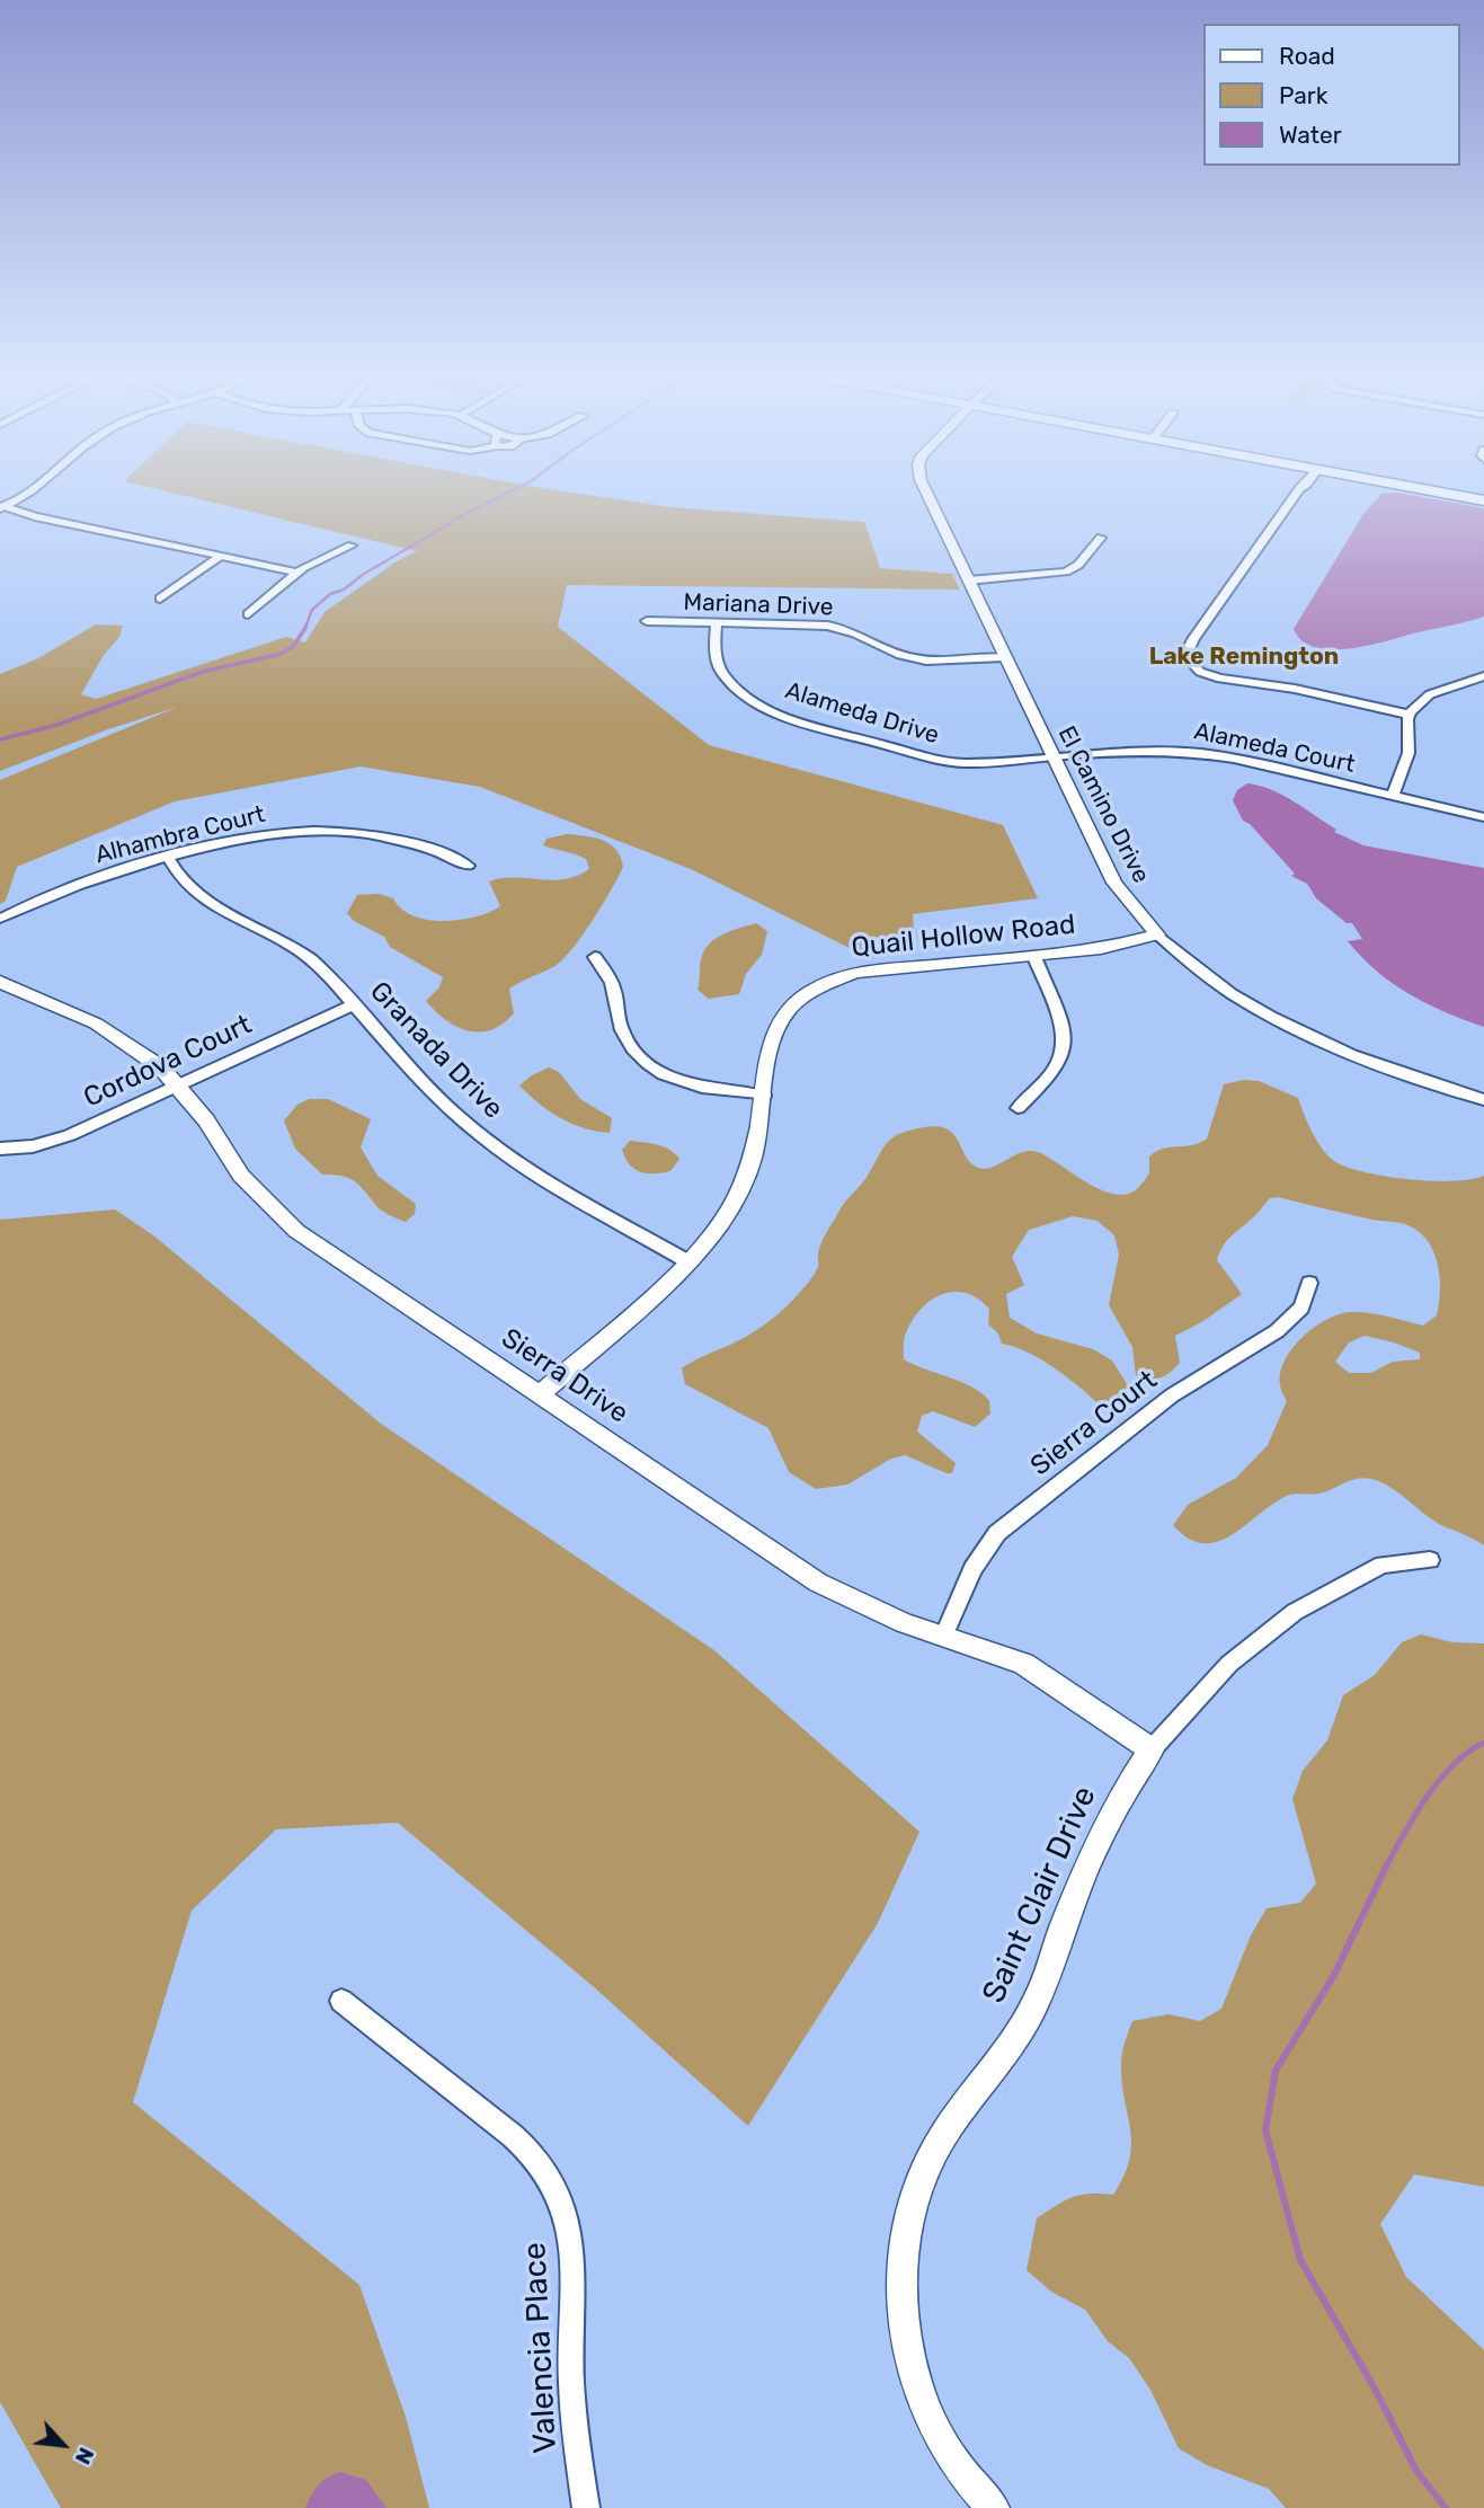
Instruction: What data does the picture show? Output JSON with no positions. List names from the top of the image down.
{
  "streets": {
    "street": [
      "Mariana Drive",
      "Alameda Drive",
      "Alameda Court",
      "El Camino Drive",
      "Alhambra Court",
      "Quail Hollow Road",
      "Granada Drive",
      "Cordova Court",
      "Sierra Drive",
      "Sierra Court",
      "Saint Clair Drive",
      "Valencia Place"
    ]
  },
  "crossings": [
    ["Mariana Drive", "Alameda Drive"],
    ["Mariana Drive", "El Camino Drive"],
    ["Alameda Drive", "Alameda Court"],
    ["Alameda Drive", "El Camino Drive"],
    ["Alameda Court", "El Camino Drive"],
    ["El Camino Drive", "Quail Hollow Road"],
    ["Alhambra Court", "Granada Drive"],
    ["Quail Hollow Road", "Granada Drive"],
    ["Quail Hollow Road", "Sierra Drive"],
    ["Granada Drive", "Cordova Court"],
    ["Cordova Court", "Sierra Drive"],
    ["Sierra Drive", "Sierra Court"],
    ["Sierra Drive", "Saint Clair Drive"]
  ],
  "districts": ["Lake Remington"],
  "legend": ["Road", "Park", "Water"],
  "north": "bottom right"
}
